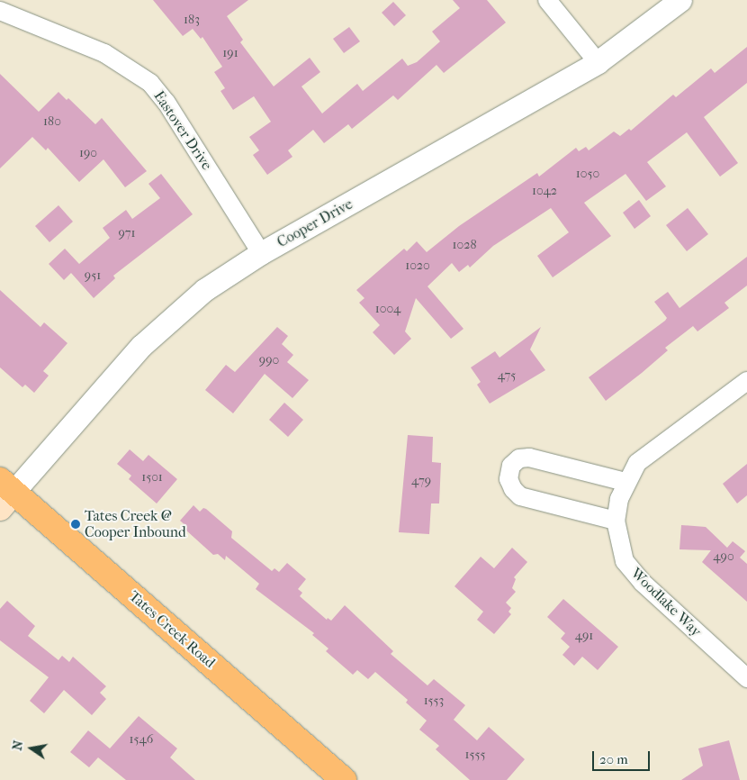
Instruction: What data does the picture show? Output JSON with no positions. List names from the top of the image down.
{
  "streets": {
    "main road": ["Tates Creek Road"],
    "street": ["Eastover Drive", "Cooper Drive", "Woodlake Way"]
  },
  "crossings": [
    ["Eastover Drive", "Cooper Drive"],
    ["Cooper Drive", "Tates Creek Road"]
  ],
  "places": ["Tates Creek @ Cooper Inbound"],
  "house_numbers": [
    "183",
    "191",
    "180",
    "190",
    "1050",
    "1042",
    "971",
    "1028",
    "1020",
    "951",
    "1004",
    "990",
    "475",
    "1501",
    "479",
    "490",
    "491",
    "1553",
    "1546",
    "1555"
  ],
  "scale_bar": "20 m",
  "north": "left"
}
